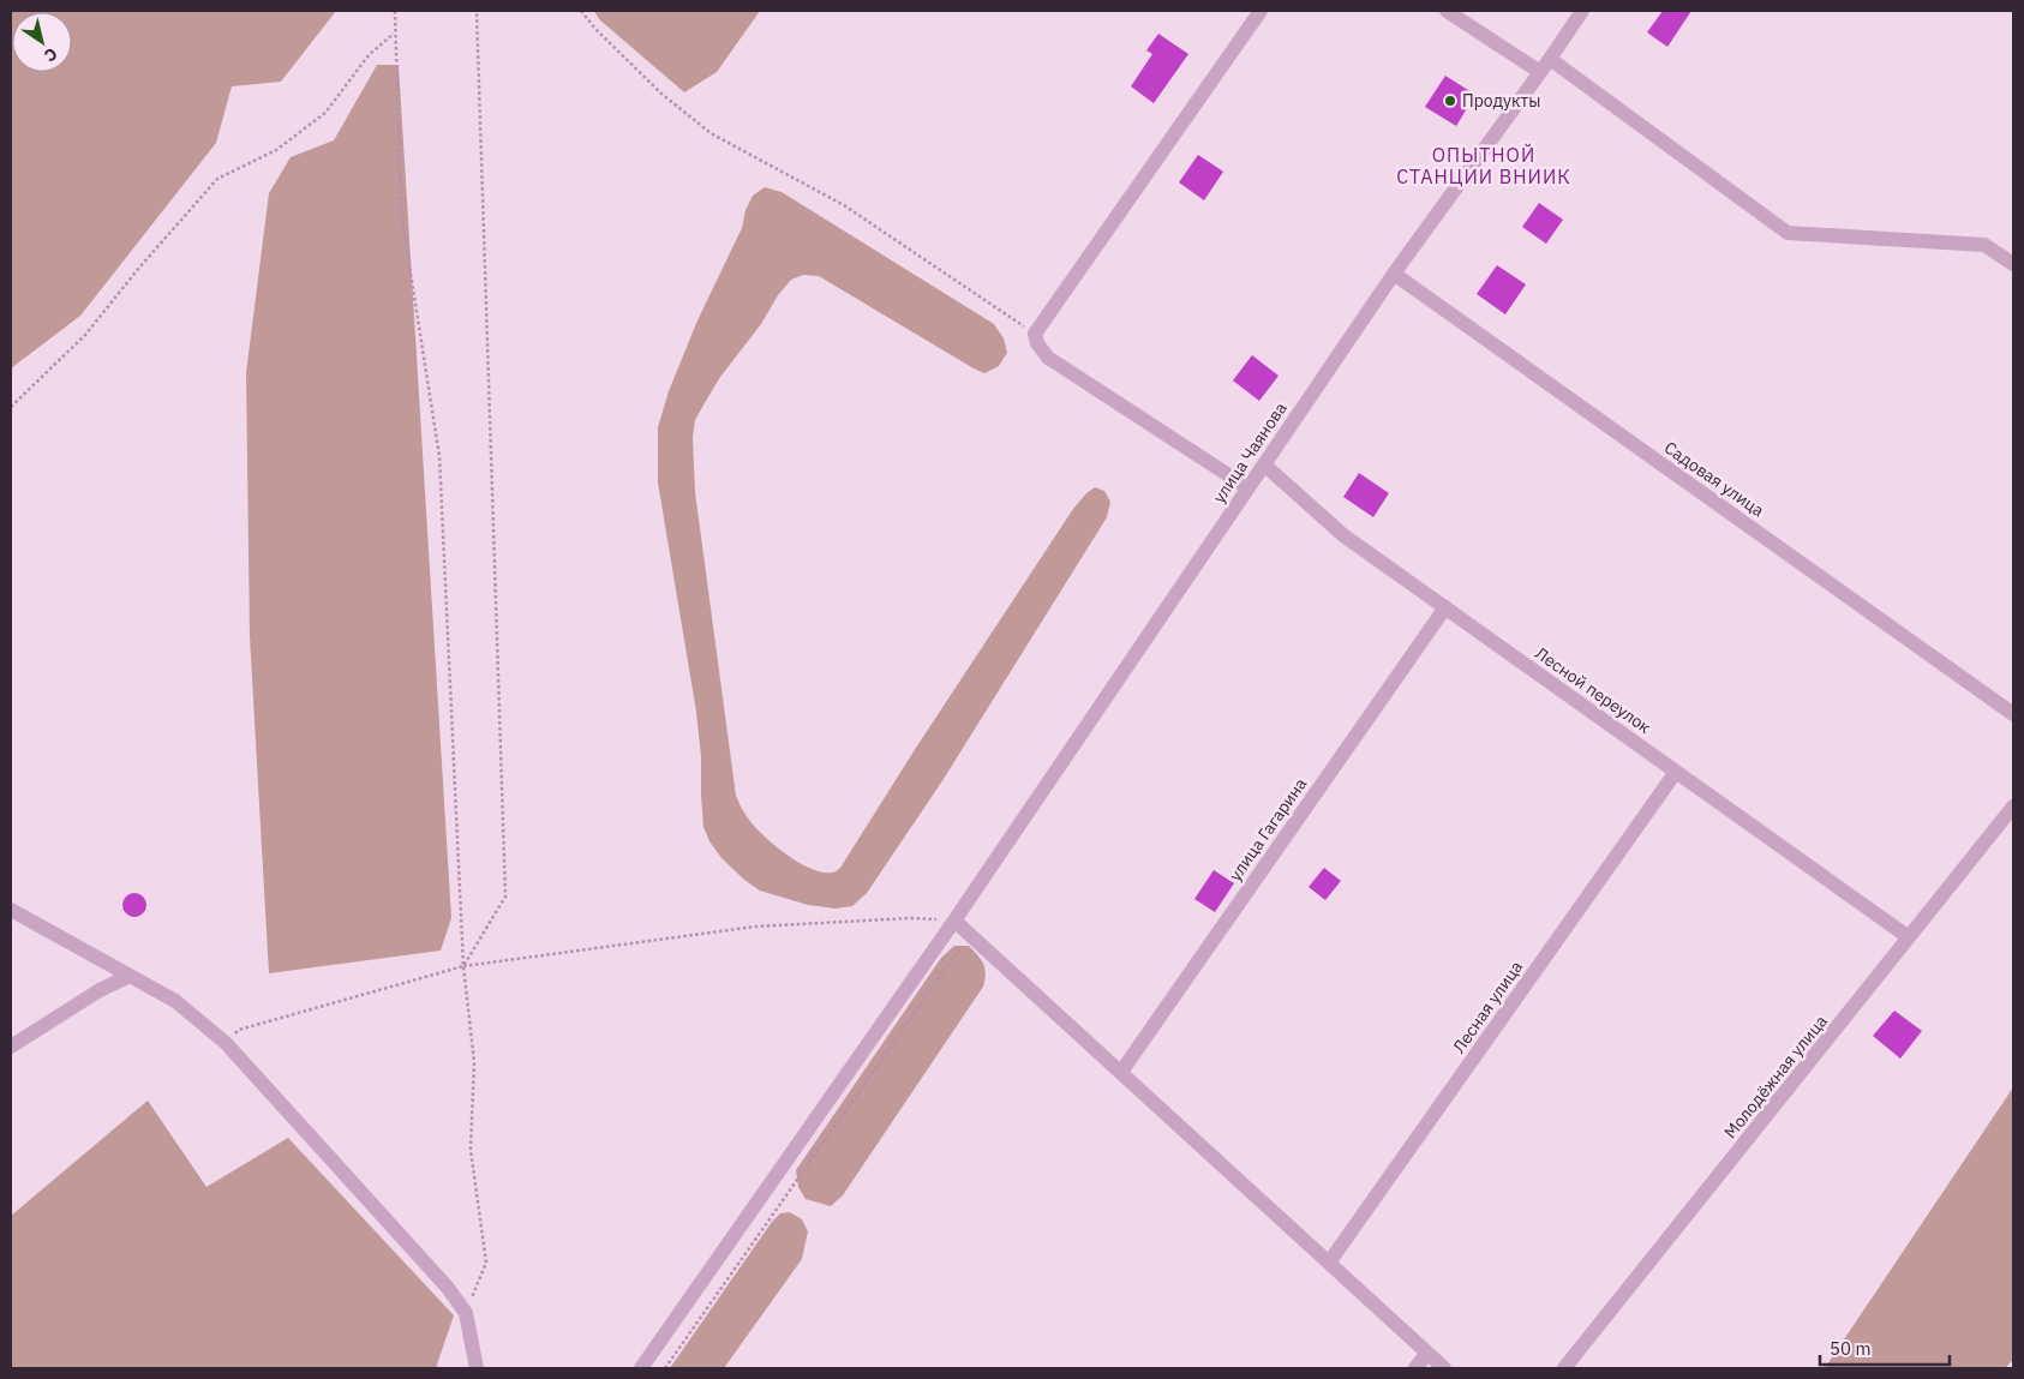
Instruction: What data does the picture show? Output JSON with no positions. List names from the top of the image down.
{
  "streets": {
    "street": [
      "улица Чаянова",
      "Садовая улица",
      "Лесной переулок",
      "улица Гагарина",
      "Лесная улица",
      "Молодёжная улица"
    ]
  },
  "crossings": [
    ["улица Чаянова", "Садовая улица"],
    ["улица Чаянова", "Лесной переулок"],
    ["Лесной переулок", "улица Гагарина"],
    ["Лесной переулок", "Лесная улица"],
    ["Лесной переулок", "Молодёжная улица"]
  ],
  "districts": ["ОПЫТНОЙ СТАНЦИИ ВНИИК"],
  "places": ["Продукты"],
  "scale_bar": "50 m",
  "north": "bottom right"
}
